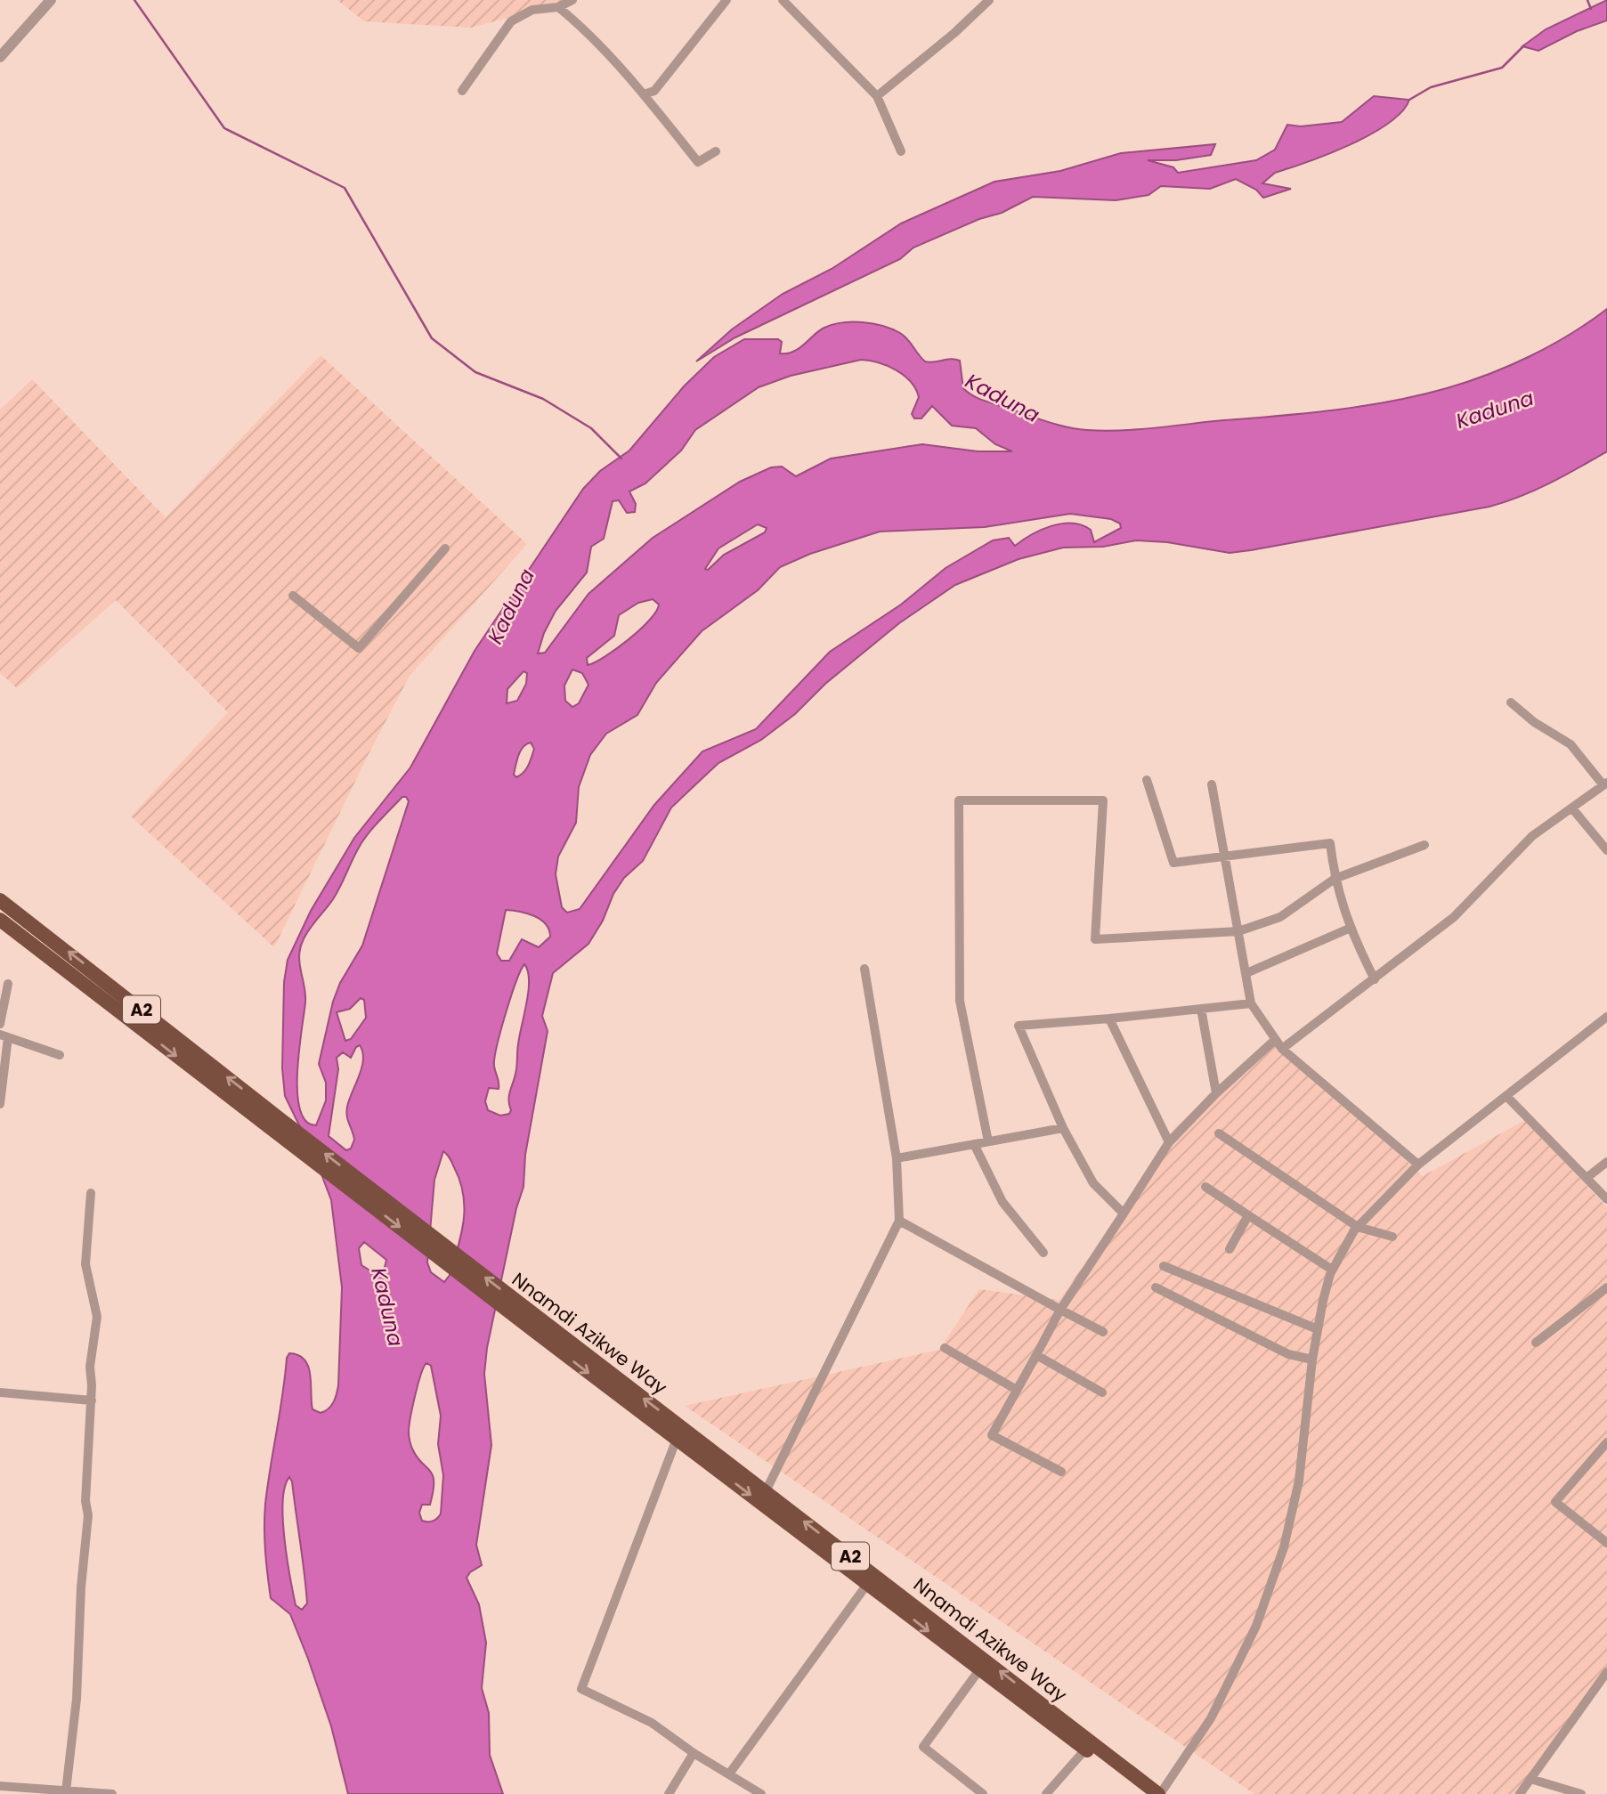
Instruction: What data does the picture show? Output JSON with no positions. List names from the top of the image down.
{
  "streets": {
    "highway": ["A2", "Nnamdi Azikwe Way"]
  },
  "water": ["Kaduna"]
}
